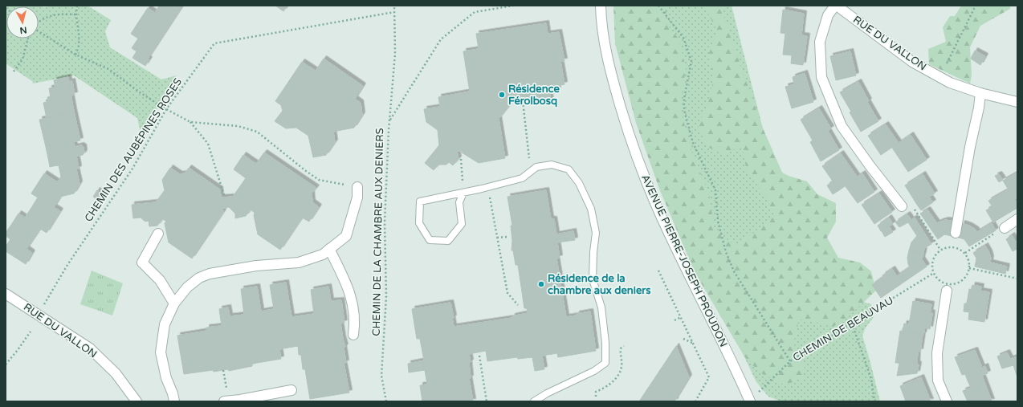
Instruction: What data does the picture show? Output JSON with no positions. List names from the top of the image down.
{
  "streets": {
    "street": ["RUE DU VALLON", "AVENUE PIERRE-JOSEPH PROUDON"],
    "path": ["CHEMIN DES AUBÉPINES ROSES", "CHEMIN DE LA CHAMBRE AUX DENIERS", "CHEMIN DE BEAUVAU"]
  },
  "crossings": [
    ["CHEMIN DES AUBÉPINES ROSES", "CHEMIN DE LA CHAMBRE AUX DENIERS"]
  ],
  "places": ["Résidence Férolbosq", "Résidence de la chambre aux deniers"],
  "north": "bottom"
}
